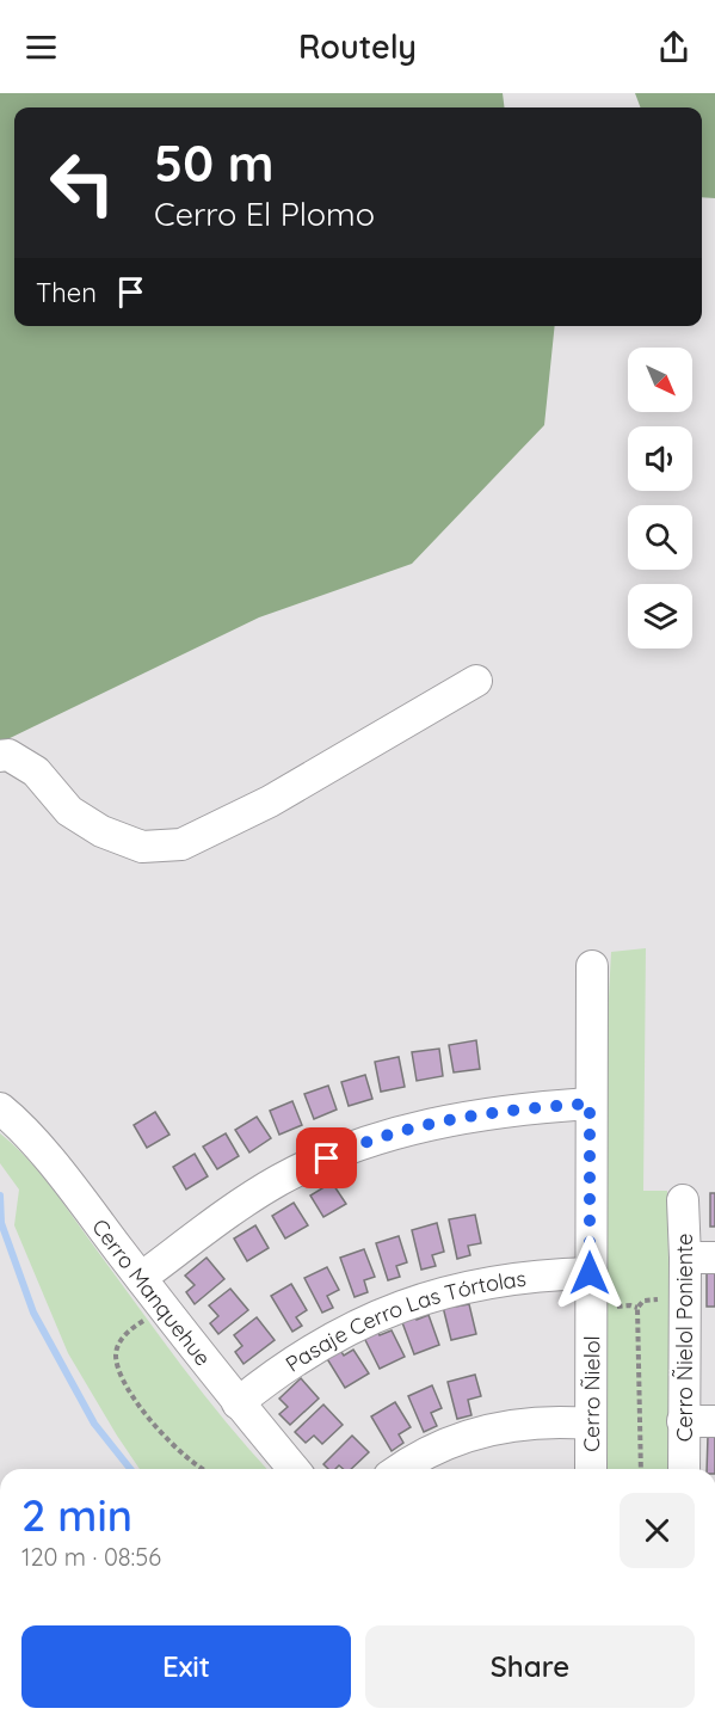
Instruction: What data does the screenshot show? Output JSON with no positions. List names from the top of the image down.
{
  "streets": {
    "street": [
      "Cerro Manquehue",
      "Pasaje Cerro Las Tórtolas",
      "Cerro Ñielol Poniente",
      "Cerro Ñielol"
    ]
  },
  "crossings": [
    ["Cerro Manquehue", "Pasaje Cerro Las Tórtolas"],
    ["Pasaje Cerro Las Tórtolas", "Cerro Ñielol"]
  ],
  "north": "bottom right",
  "page": {
    "header": "Routely",
    "turn": ["50 m", "Cerro El Plomo"],
    "then": "Then",
    "heading": ["2 min", "120 m · 08:56"],
    "buttons": ["Exit", "Share"]
  }
}
